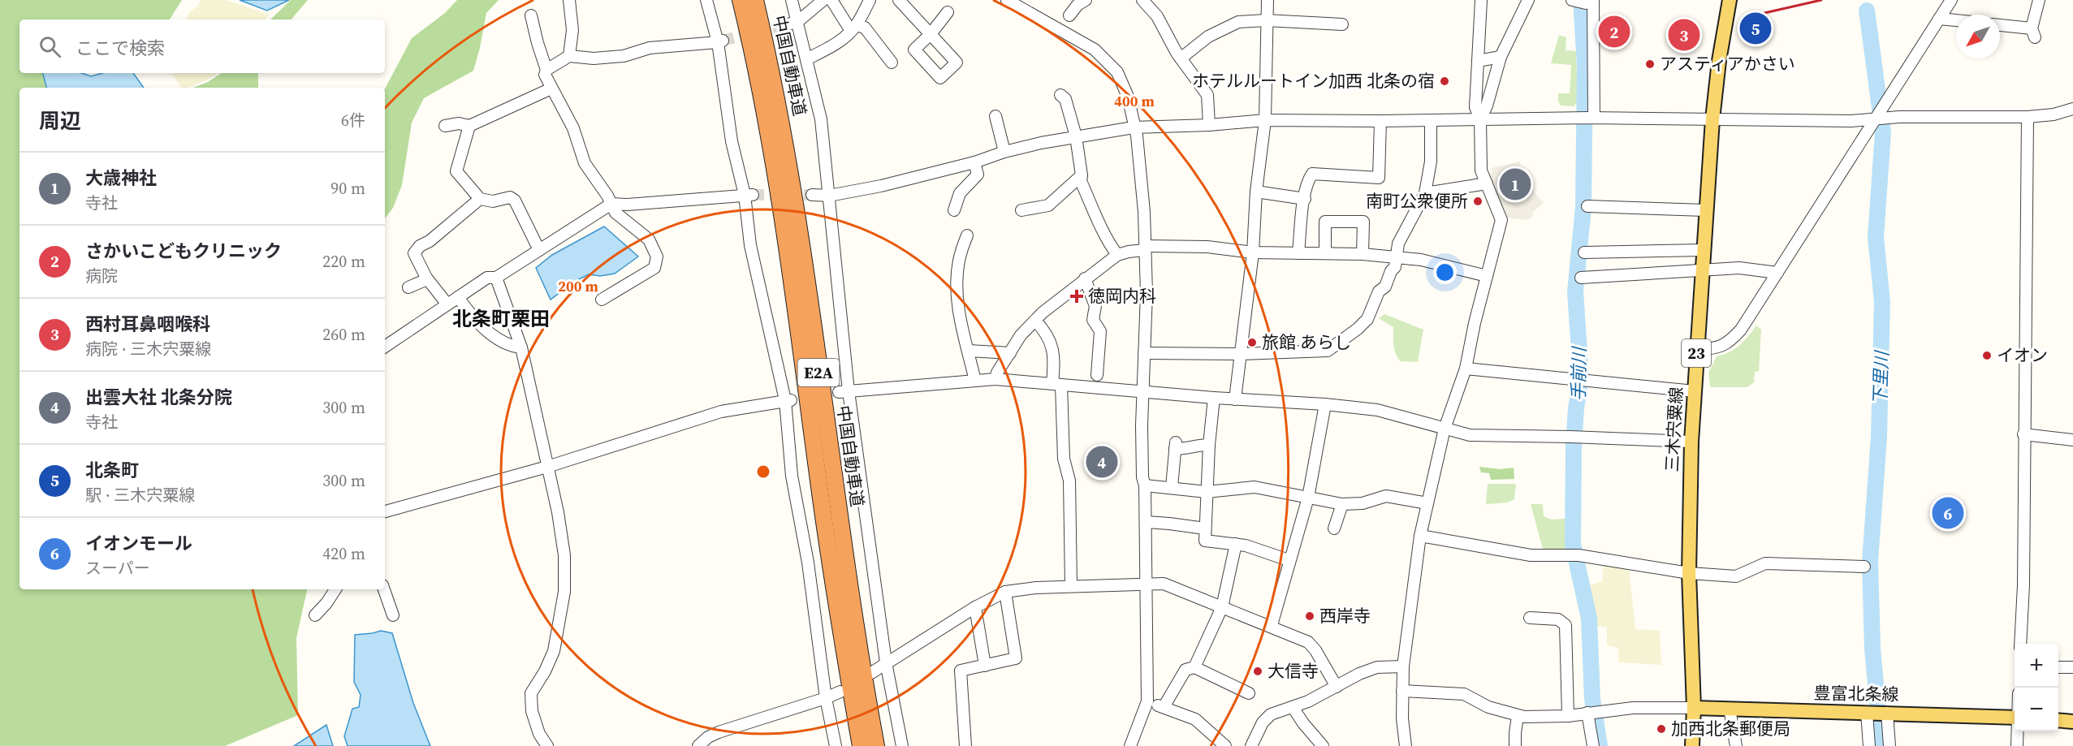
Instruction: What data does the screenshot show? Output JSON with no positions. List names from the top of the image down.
{
  "streets": {
    "highway": ["中国自動車道", "E2A"],
    "main road": ["23", "三木宍粟線", "豊富北条線"]
  },
  "crossings": [
    ["三木宍粟線", "豊富北条線"]
  ],
  "districts": ["北条町栗田"],
  "water": ["手前川", "下里川"],
  "places": {
    "other": [
      "アスティアかさい",
      "ホテルルートイン加西 北条の宿",
      "南町公衆便所",
      "旅館 あらし",
      "イオン",
      "西岸寺",
      "大信寺",
      "加西北条郵便局"
    ],
    "health": ["徳岡内科"]
  },
  "north": "bottom left",
  "page": {
    "pins": [
      "5",
      "2",
      "3",
      "1",
      "4",
      "6"
    ],
    "search": "ここで検索",
    "heading": ["周辺", "6件"],
    "list": [
      {
        "mark": "1",
        "name": "大歳神社",
        "note": "寺社",
        "value": "90 m"
      },
      {
        "mark": "2",
        "name": "さかいこどもクリニック",
        "note": "病院",
        "value": "220 m"
      },
      {
        "mark": "3",
        "name": "西村耳鼻咽喉科",
        "note": "病院 · 三木宍粟線",
        "value": "260 m"
      },
      {
        "mark": "4",
        "name": "出雲大社 北条分院",
        "note": "寺社",
        "value": "300 m"
      },
      {
        "mark": "5",
        "name": "北条町",
        "note": "駅 · 三木宍粟線",
        "value": "300 m"
      },
      {
        "mark": "6",
        "name": "イオンモール",
        "note": "スーパー",
        "value": "420 m"
      }
    ],
    "map_buttons": ["+", "−"]
  },
  "rings": ["400 m", "200 m"]
}
